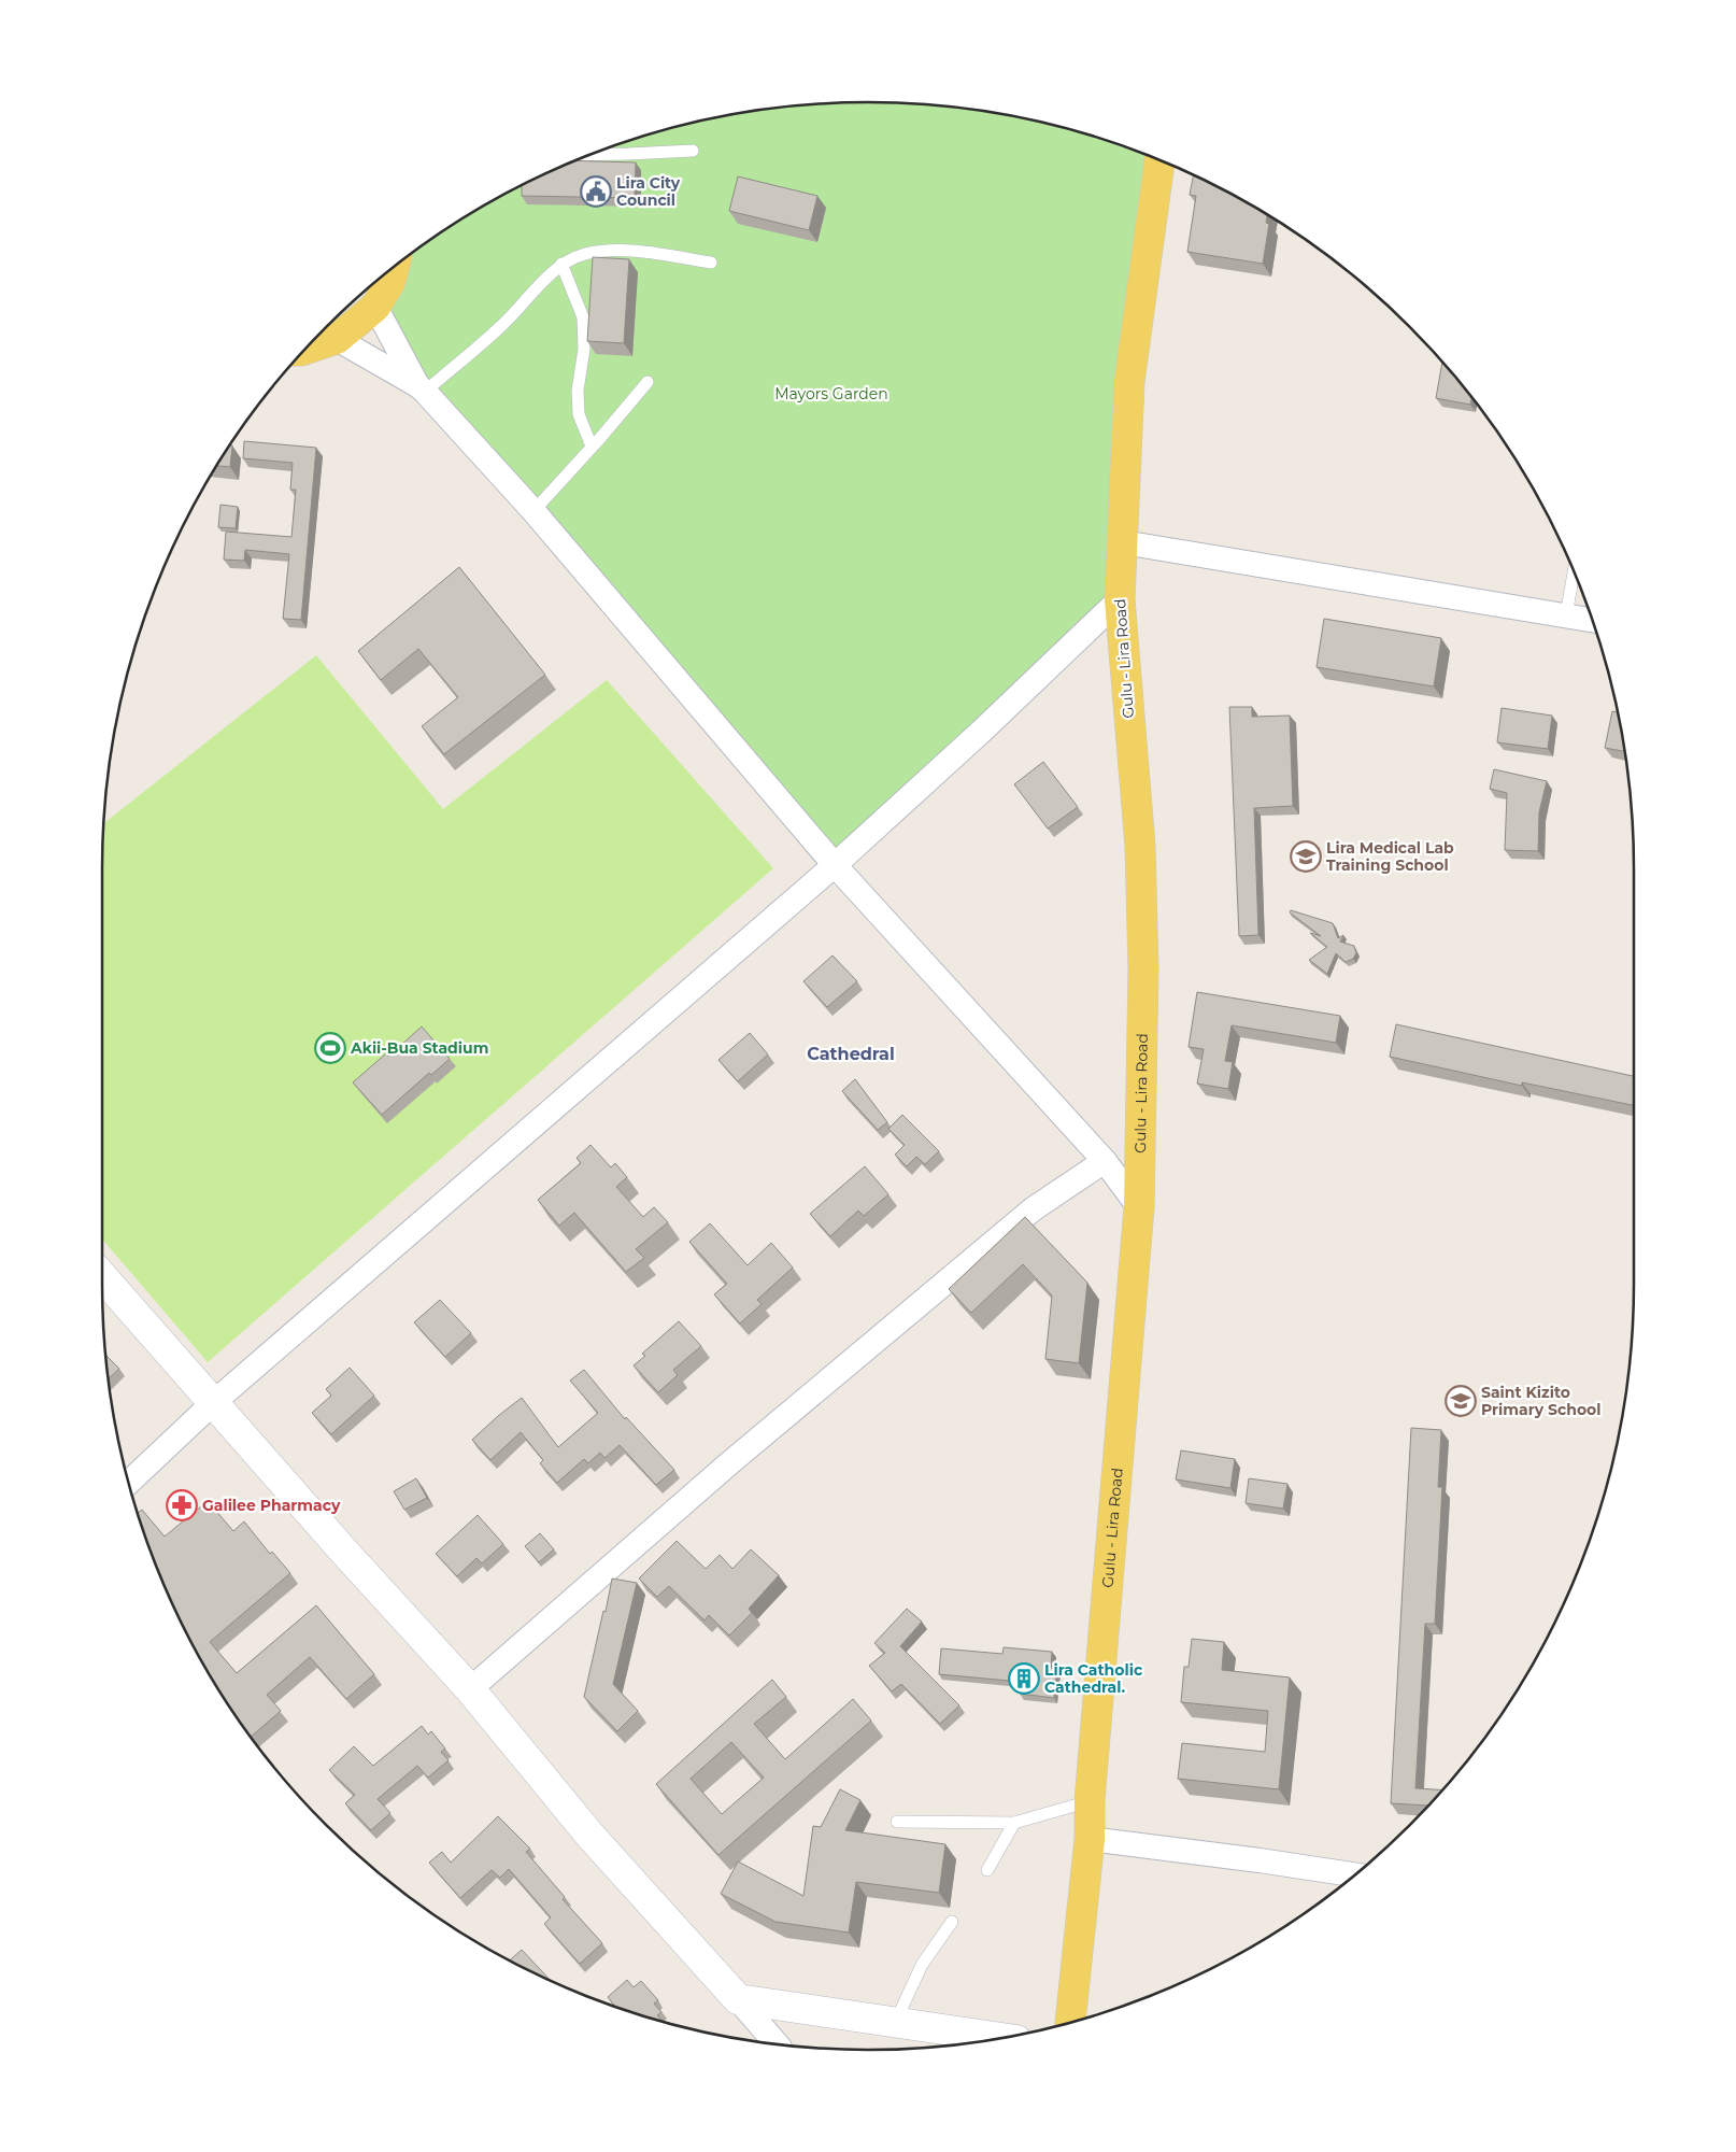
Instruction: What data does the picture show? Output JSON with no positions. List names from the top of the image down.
{
  "streets": {
    "main road": ["Gulu - Lira Road"]
  },
  "districts": ["Cathedral"],
  "parks": ["Mayors Garden"],
  "places": {
    "public building": ["Lira City Council"],
    "school or university": ["Lira Medical Lab Training School", "Saint Kizito Primary School"],
    "sports": ["Akii-Bua Stadium"],
    "pharmacy": ["Galilee Pharmacy"],
    "building": ["Lira Catholic Cathedral."]
  }
}
